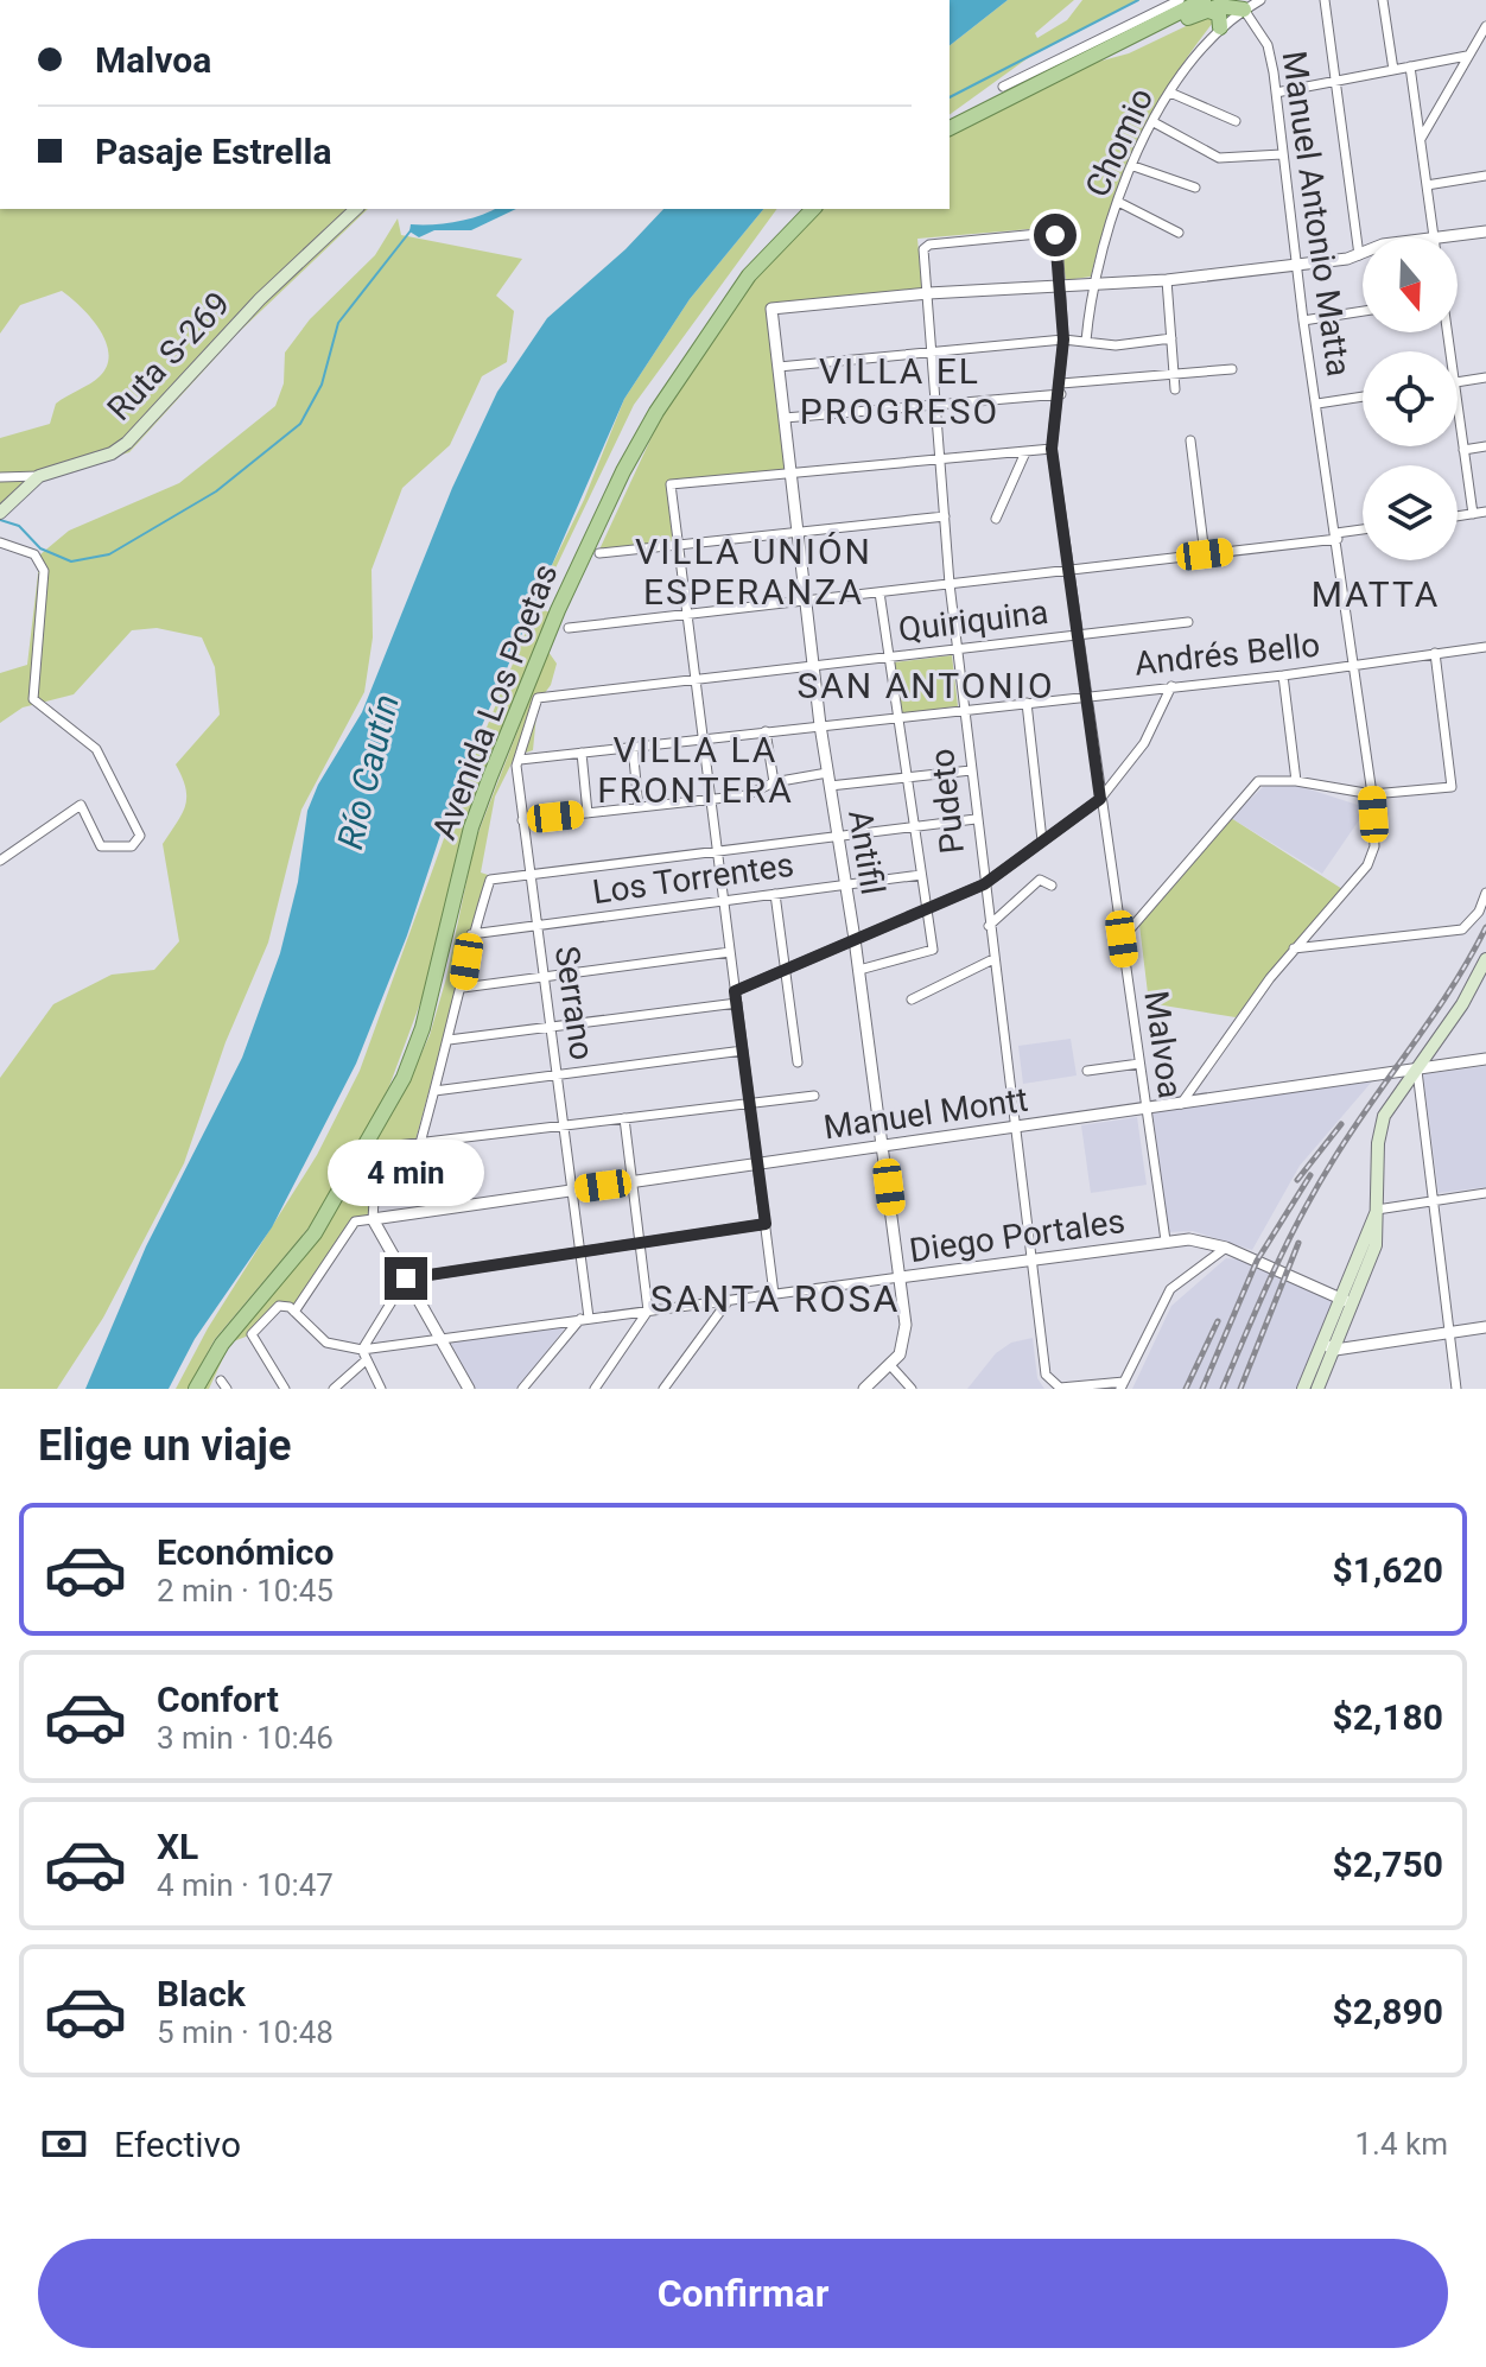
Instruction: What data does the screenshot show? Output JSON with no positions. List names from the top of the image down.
{
  "streets": {
    "main road": ["Ruta S-269", "Avenida Los Poetas"],
    "street": [
      "Chomio",
      "Manuel Antonio Matta",
      "Quiriquina",
      "Andrés Bello",
      "Pudeto",
      "Antifil",
      "Los Torrentes",
      "Serrano",
      "Malvoa",
      "Manuel Montt",
      "Diego Portales"
    ]
  },
  "crossings": [
    ["Chomio", "Manuel Antonio Matta"],
    ["Manuel Antonio Matta", "Andrés Bello"],
    ["Manuel Antonio Matta", "Manuel Montt"],
    ["Quiriquina", "Pudeto"],
    ["Quiriquina", "Antifil"],
    ["Quiriquina", "Serrano"],
    ["Quiriquina", "Malvoa"],
    ["Andrés Bello", "Pudeto"],
    ["Andrés Bello", "Antifil"],
    ["Andrés Bello", "Serrano"],
    ["Andrés Bello", "Malvoa"],
    ["Pudeto", "Antifil"],
    ["Pudeto", "Malvoa"],
    ["Pudeto", "Manuel Montt"],
    ["Pudeto", "Diego Portales"],
    ["Antifil", "Los Torrentes"],
    ["Antifil", "Manuel Montt"],
    ["Antifil", "Diego Portales"],
    ["Los Torrentes", "Serrano"],
    ["Serrano", "Manuel Montt"],
    ["Serrano", "Diego Portales"],
    ["Malvoa", "Manuel Montt"],
    ["Malvoa", "Diego Portales"]
  ],
  "districts": [
    "VILLA EL PROGRESO",
    "VILLA UNIÓN ESPERANZA",
    "MATTA",
    "SAN ANTONIO",
    "VILLA LA FRONTERA",
    "SANTA ROSA"
  ],
  "water": ["Río Cautín"],
  "north": "bottom",
  "page": {
    "banner": ["Malvoa", "Pasaje Estrella"],
    "bubble": "4 min",
    "heading": "Elige un viaje",
    "list": [
      {
        "name": "Económico",
        "note": "2 min · 10:45",
        "value": "$1,620"
      },
      {
        "name": "Confort",
        "note": "3 min · 10:46",
        "value": "$2,180"
      },
      {
        "name": "XL",
        "note": "4 min · 10:47",
        "value": "$2,750"
      },
      {
        "name": "Black",
        "note": "5 min · 10:48",
        "value": "$2,890"
      }
    ],
    "pay": ["Efectivo", "1.4 km"],
    "buttons": "Confirmar"
  }
}
